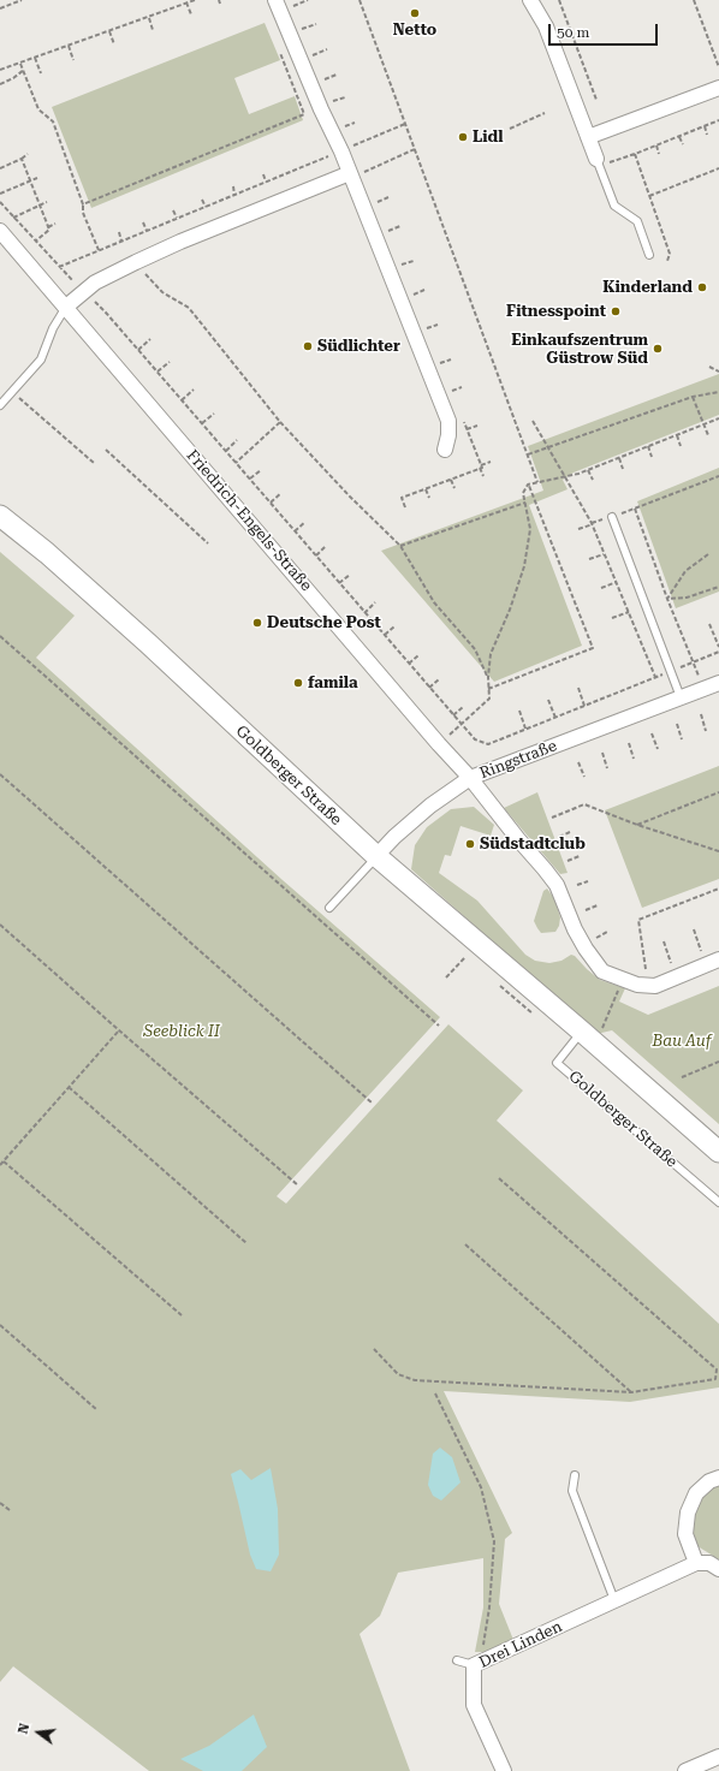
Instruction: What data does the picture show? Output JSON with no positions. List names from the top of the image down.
{
  "streets": {
    "main road": ["Goldberger Straße"],
    "street": ["Friedrich-Engels-Straße", "Ringstraße", "Drei Linden"]
  },
  "crossings": [
    ["Friedrich-Engels-Straße", "Ringstraße"],
    ["Ringstraße", "Goldberger Straße"]
  ],
  "parks": ["Seeblick II", "Bau Auf"],
  "places": [
    "Netto",
    "Lidl",
    "Kinderland",
    "Fitnesspoint",
    "Südlichter",
    "Einkaufszentrum Güstrow Süd",
    "Deutsche Post",
    "famila",
    "Südstadtclub"
  ],
  "scale_bar": "50 m",
  "north": "left"
}
